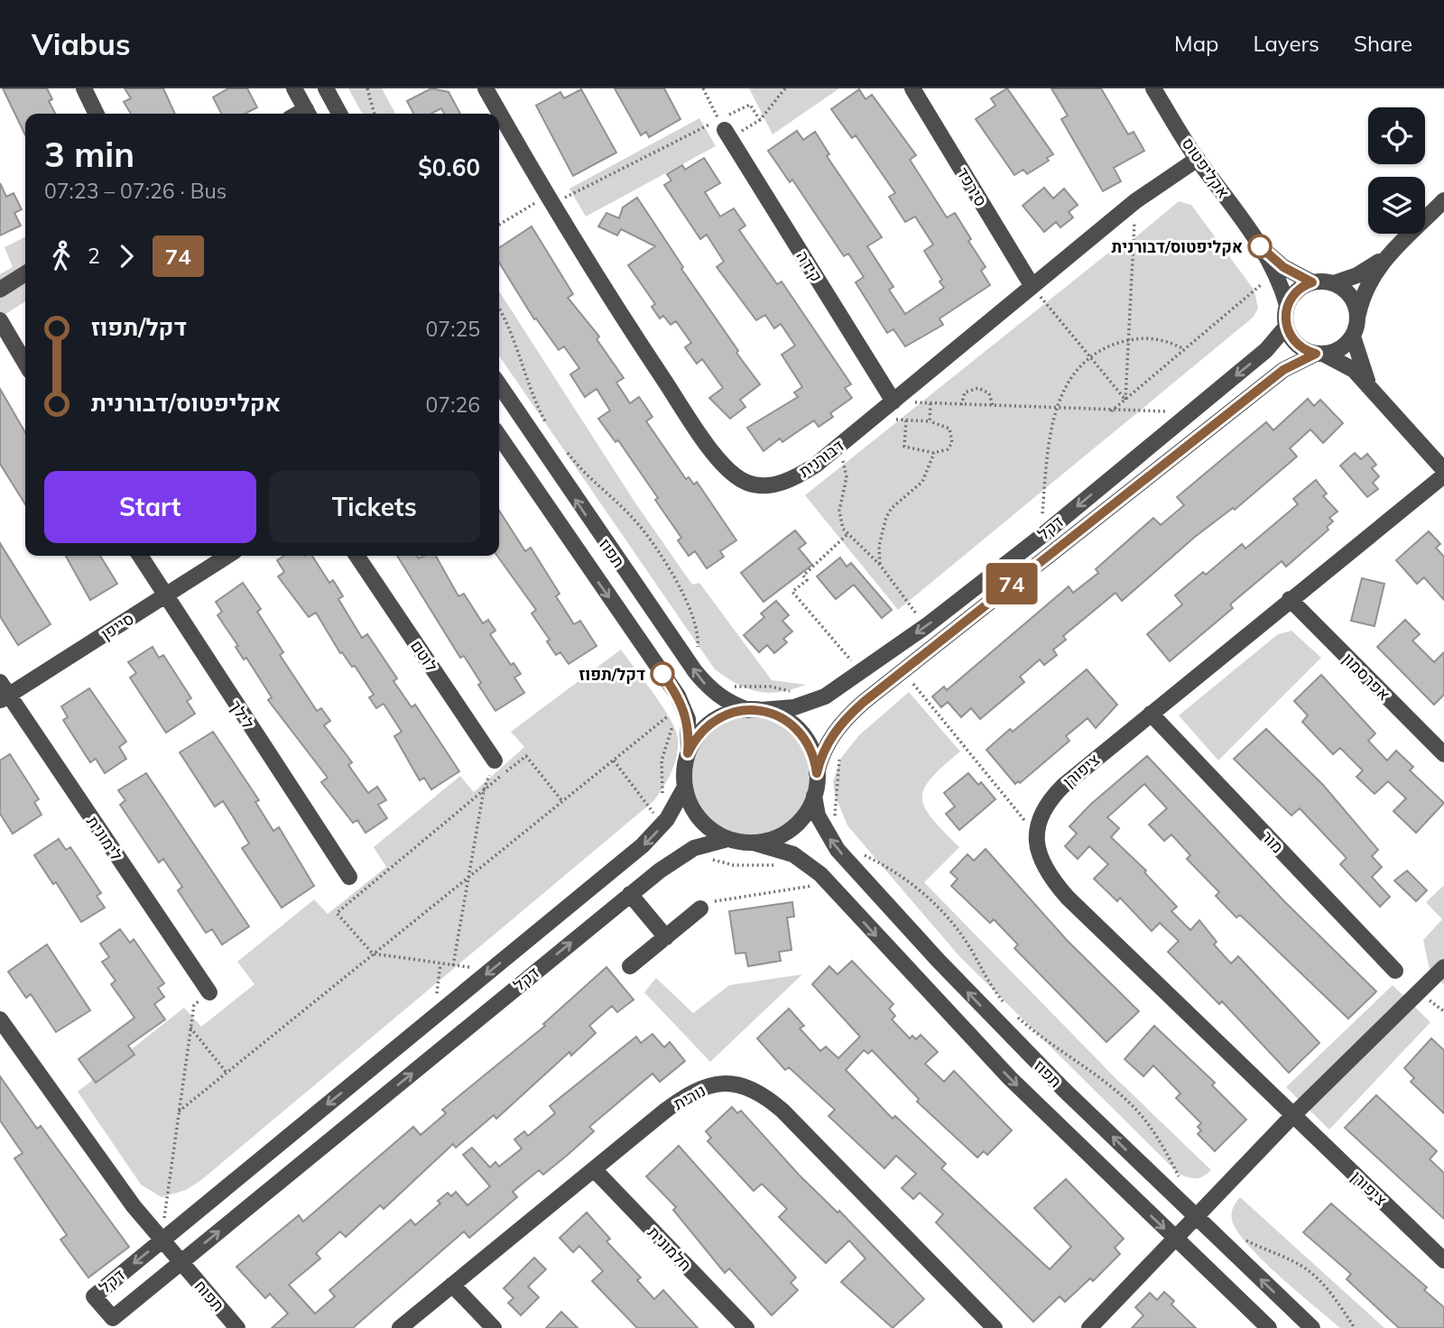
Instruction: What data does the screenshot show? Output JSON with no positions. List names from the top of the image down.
{
  "streets": {
    "street": [
      "אקליפטוס",
      "סירפד",
      "קידה",
      "דבורנית",
      "דקל",
      "תפוז",
      "סייפן",
      "לוטם",
      "אפרסמון",
      "לילך",
      "ציפורן",
      "לימונית",
      "מור",
      "נורית",
      "חלמונית",
      "תפוח"
    ]
  },
  "crossings": [
    ["אקליפטוס", "דבורנית"],
    ["אקליפטוס", "דקל"],
    ["סירפד", "דבורנית"],
    ["קידה", "דבורנית"],
    ["דקל", "תפוז"],
    ["דקל", "תפוח"],
    ["סייפן", "לילך"],
    ["סייפן", "לימונית"],
    ["אפרסמון", "ציפורן"],
    ["ציפורן", "מור"],
    ["נורית", "חלמונית"]
  ],
  "places": ["אקליפטוס/דבורנית", "דקל/תפוז"],
  "lines": ["bus line 74"],
  "page": {
    "header": "Viabus",
    "nav": ["Map", "Layers", "Share"],
    "on_map": "74",
    "heading": ["3 min", "07:23 – 07:26 · Bus", "$0.60"],
    "legs": ["2", "74"],
    "list": [
      {
        "name": "דקל/תפוז",
        "value": "07:25"
      },
      {
        "name": "אקליפטוס/דבורנית",
        "value": "07:26"
      }
    ],
    "buttons": ["Start", "Tickets"]
  }
}
